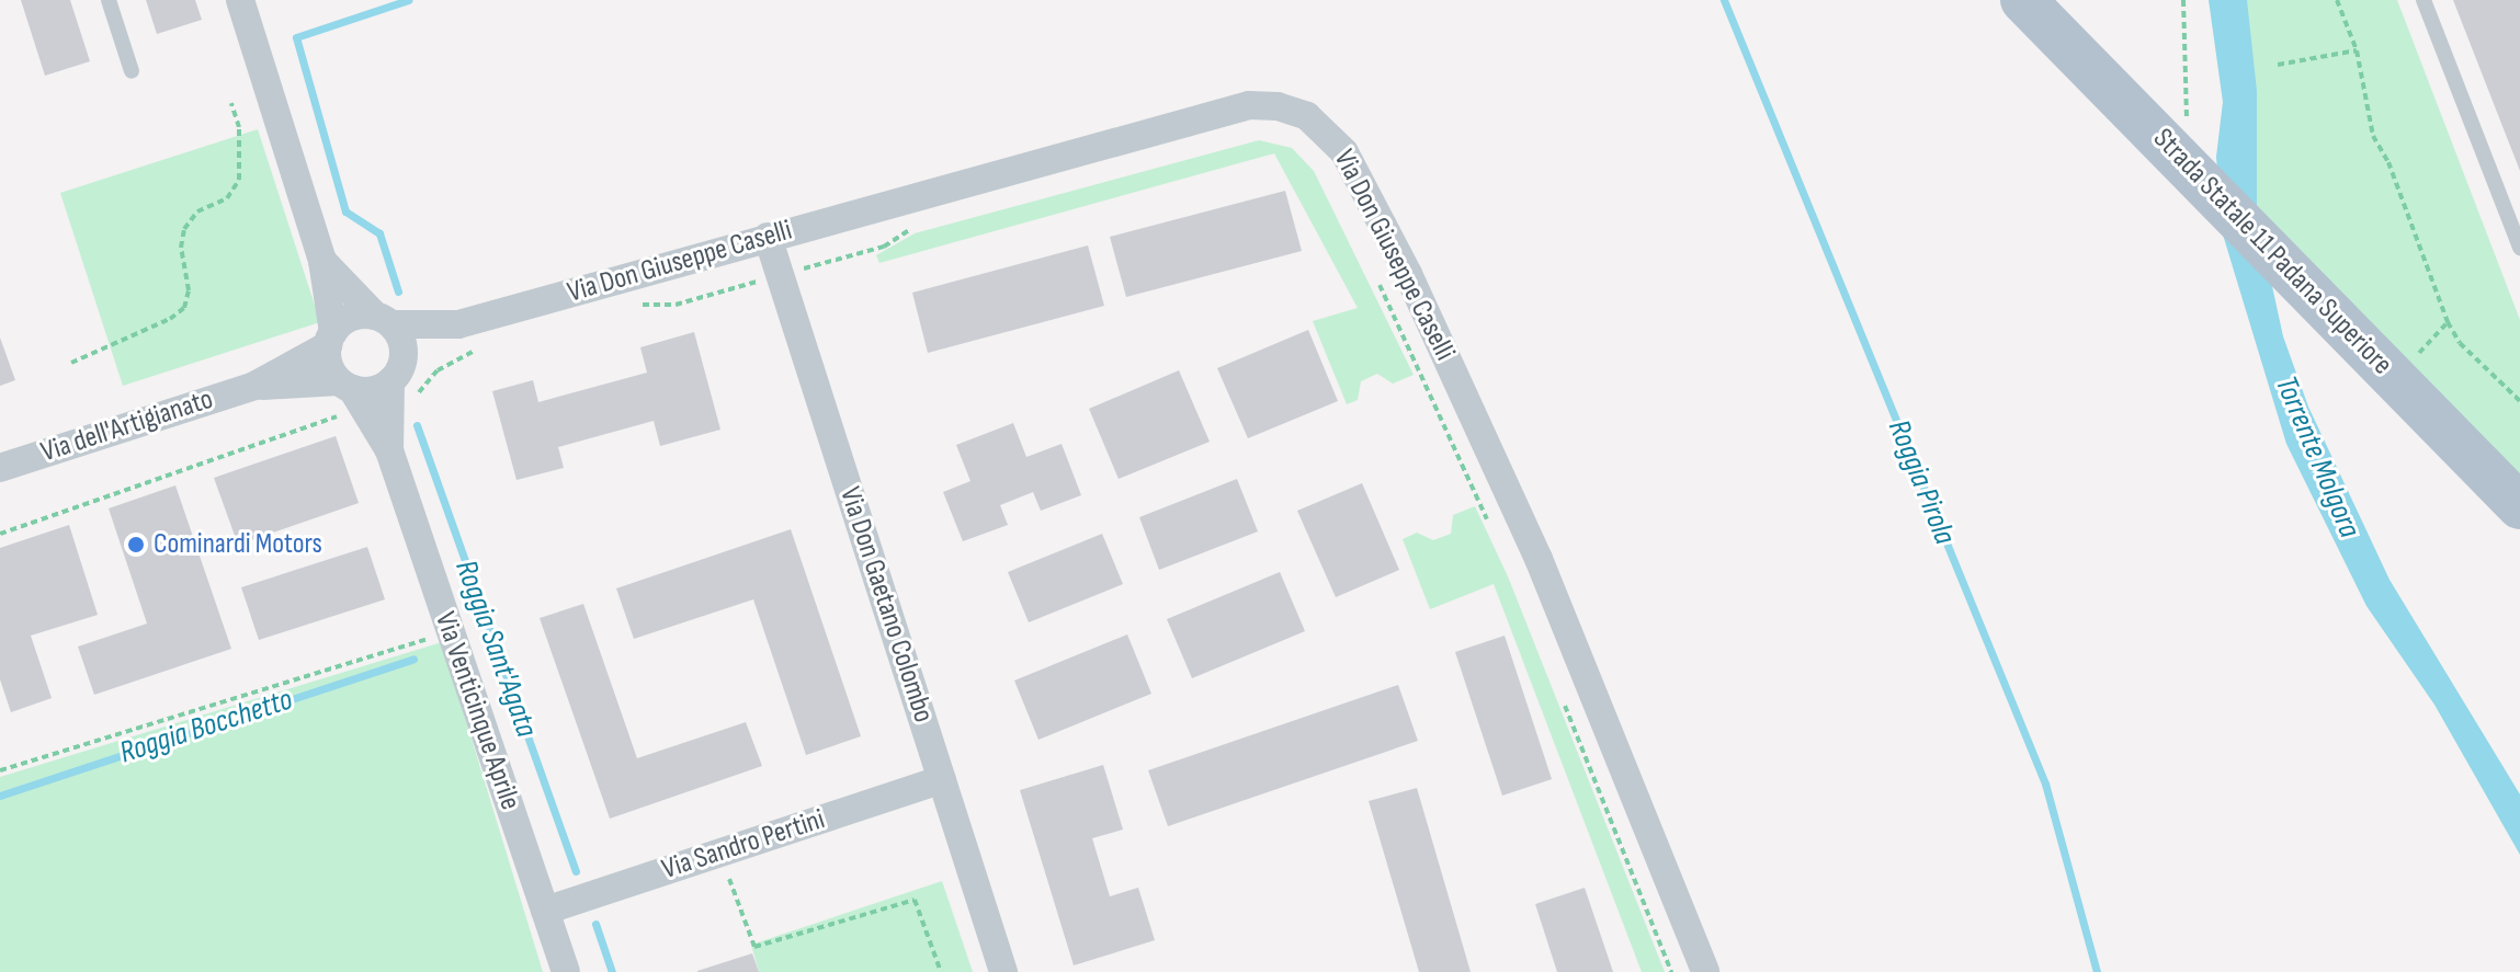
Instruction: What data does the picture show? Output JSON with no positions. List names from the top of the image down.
{
  "streets": {
    "main road": ["Strada Statale 11 Padana Superiore"],
    "street": [
      "Via Don Giuseppe Caselli",
      "Via dell'Artigianato",
      "Via Don Gaetano Colombo",
      "Via Venticinque Aprile",
      "Via Sandro Pertini"
    ]
  },
  "crossings": [
    ["Via Don Giuseppe Caselli", "Via dell'Artigianato"],
    ["Via Don Giuseppe Caselli", "Via Don Gaetano Colombo"],
    ["Via Don Giuseppe Caselli", "Via Venticinque Aprile"],
    ["Via dell'Artigianato", "Via Venticinque Aprile"],
    ["Via Don Gaetano Colombo", "Via Sandro Pertini"],
    ["Via Venticinque Aprile", "Via Sandro Pertini"]
  ],
  "water": [
    "Torrente Molgora",
    "Roggia Pirola",
    "Roggia Sant'Agata",
    "Roggia Bocchetto"
  ],
  "places": ["Cominardi Motors"]
}
